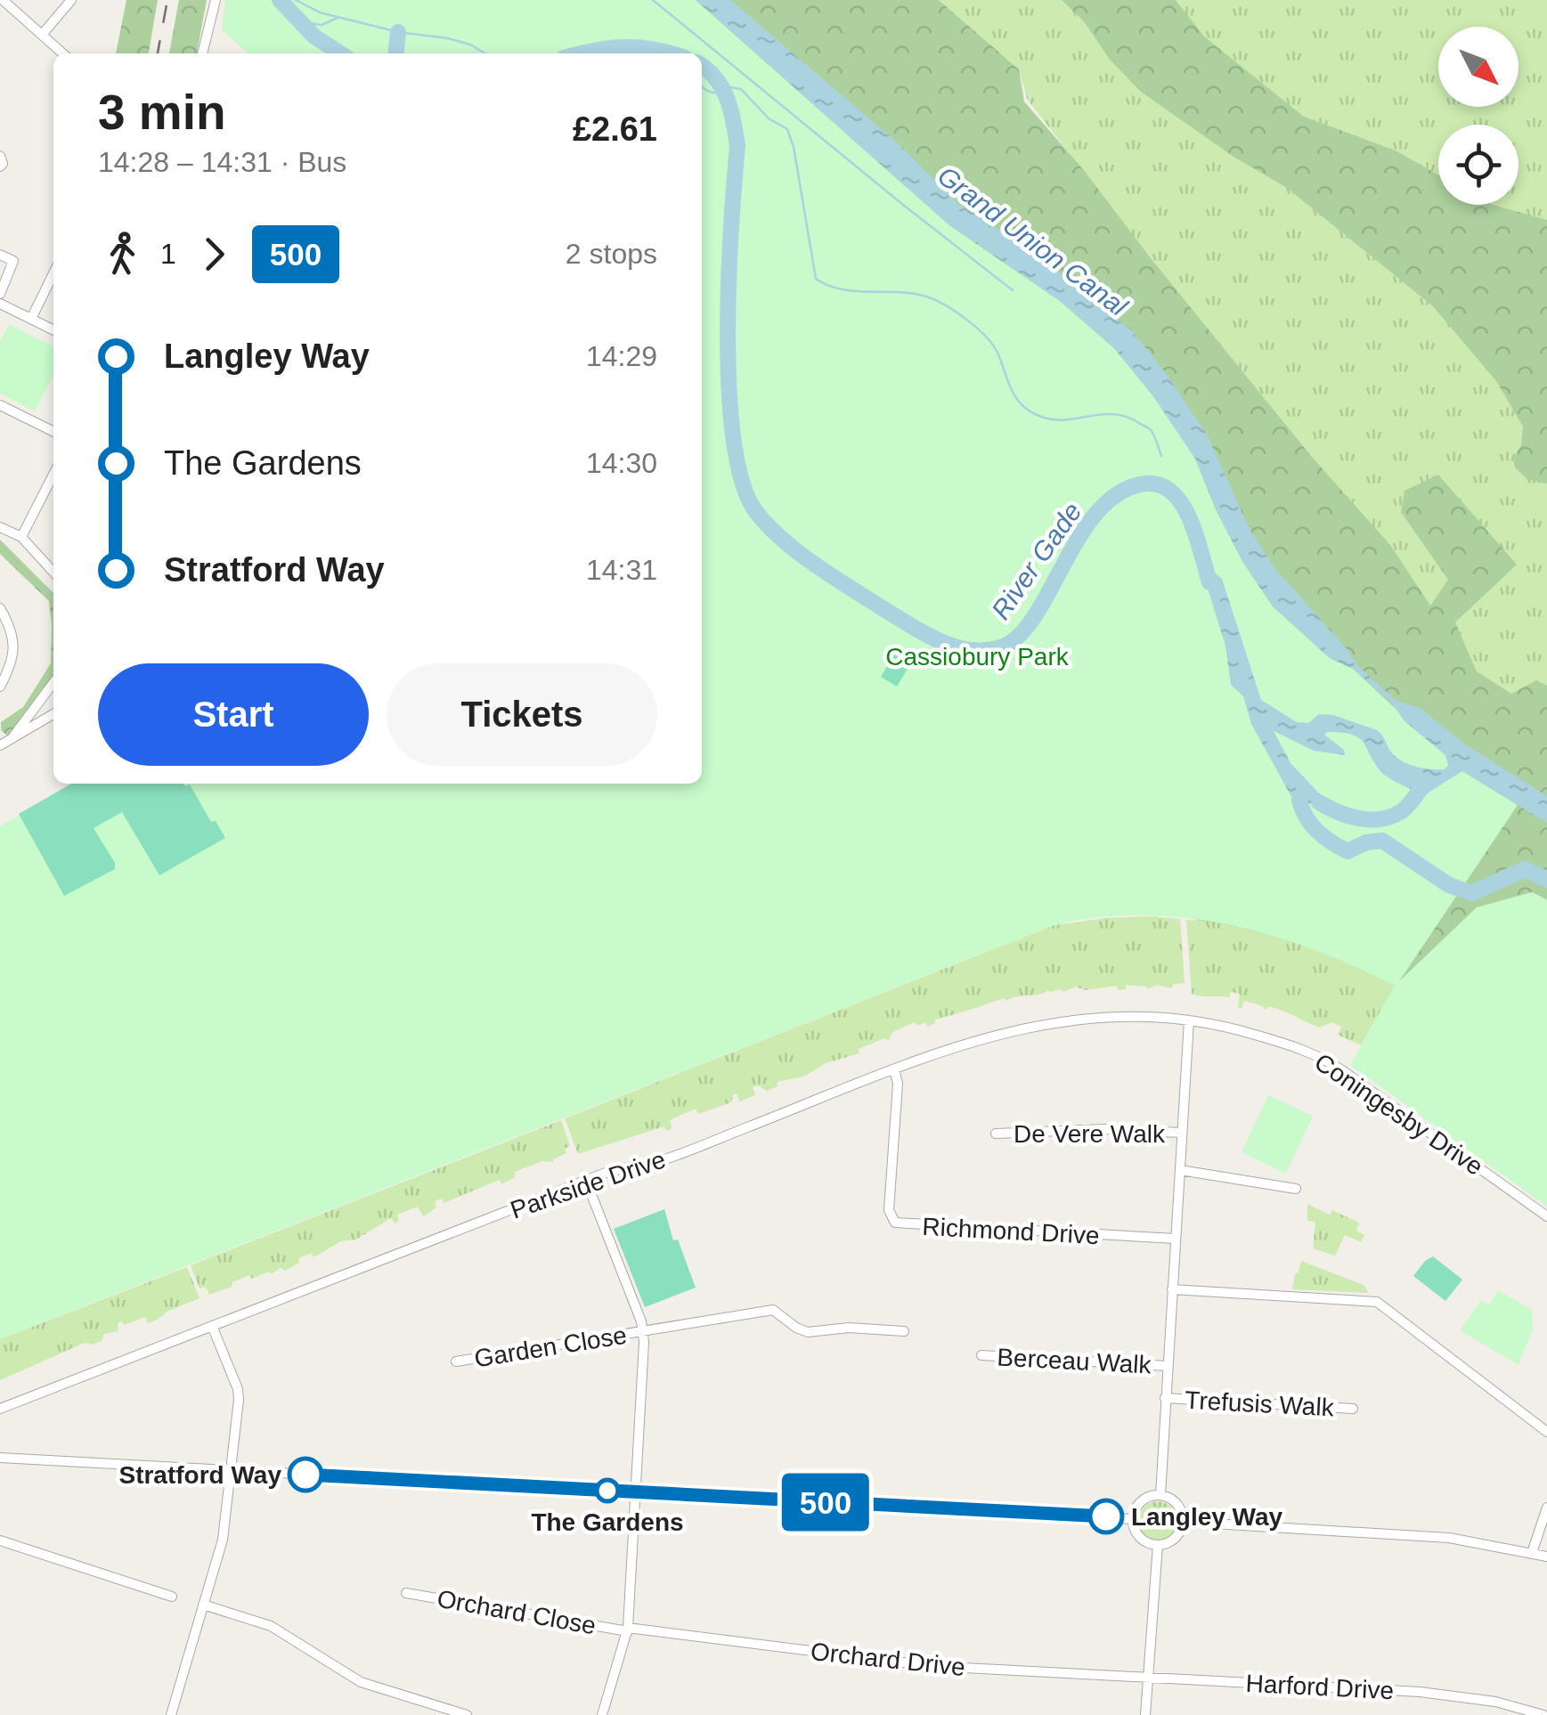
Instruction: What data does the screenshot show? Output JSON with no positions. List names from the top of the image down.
{
  "streets": {
    "street": [
      "Coningesby Drive",
      "De Vere Walk",
      "Parkside Drive",
      "Richmond Drive",
      "Garden Close",
      "Berceau Walk",
      "Trefusis Walk",
      "Orchard Close",
      "Orchard Drive",
      "Harford Drive"
    ]
  },
  "crossings": [
    ["Coningesby Drive", "Parkside Drive"],
    ["Parkside Drive", "Richmond Drive"],
    ["Orchard Close", "Orchard Drive"],
    ["Orchard Drive", "Harford Drive"]
  ],
  "water": ["Grand Union Canal", "River Gade"],
  "parks": ["Cassiobury Park"],
  "places": ["Stratford Way", "The Gardens", "Langley Way"],
  "lines": ["bus line 500"],
  "north": "bottom right",
  "page": {
    "on_map": "500",
    "heading": ["3 min", "14:28 – 14:31 · Bus", "£2.61"],
    "legs": ["1", "500", "2 stops"],
    "list": [
      {
        "name": "Langley Way",
        "value": "14:29"
      },
      {
        "name": "The Gardens",
        "value": "14:30"
      },
      {
        "name": "Stratford Way",
        "value": "14:31"
      }
    ],
    "buttons": ["Start", "Tickets"]
  }
}
